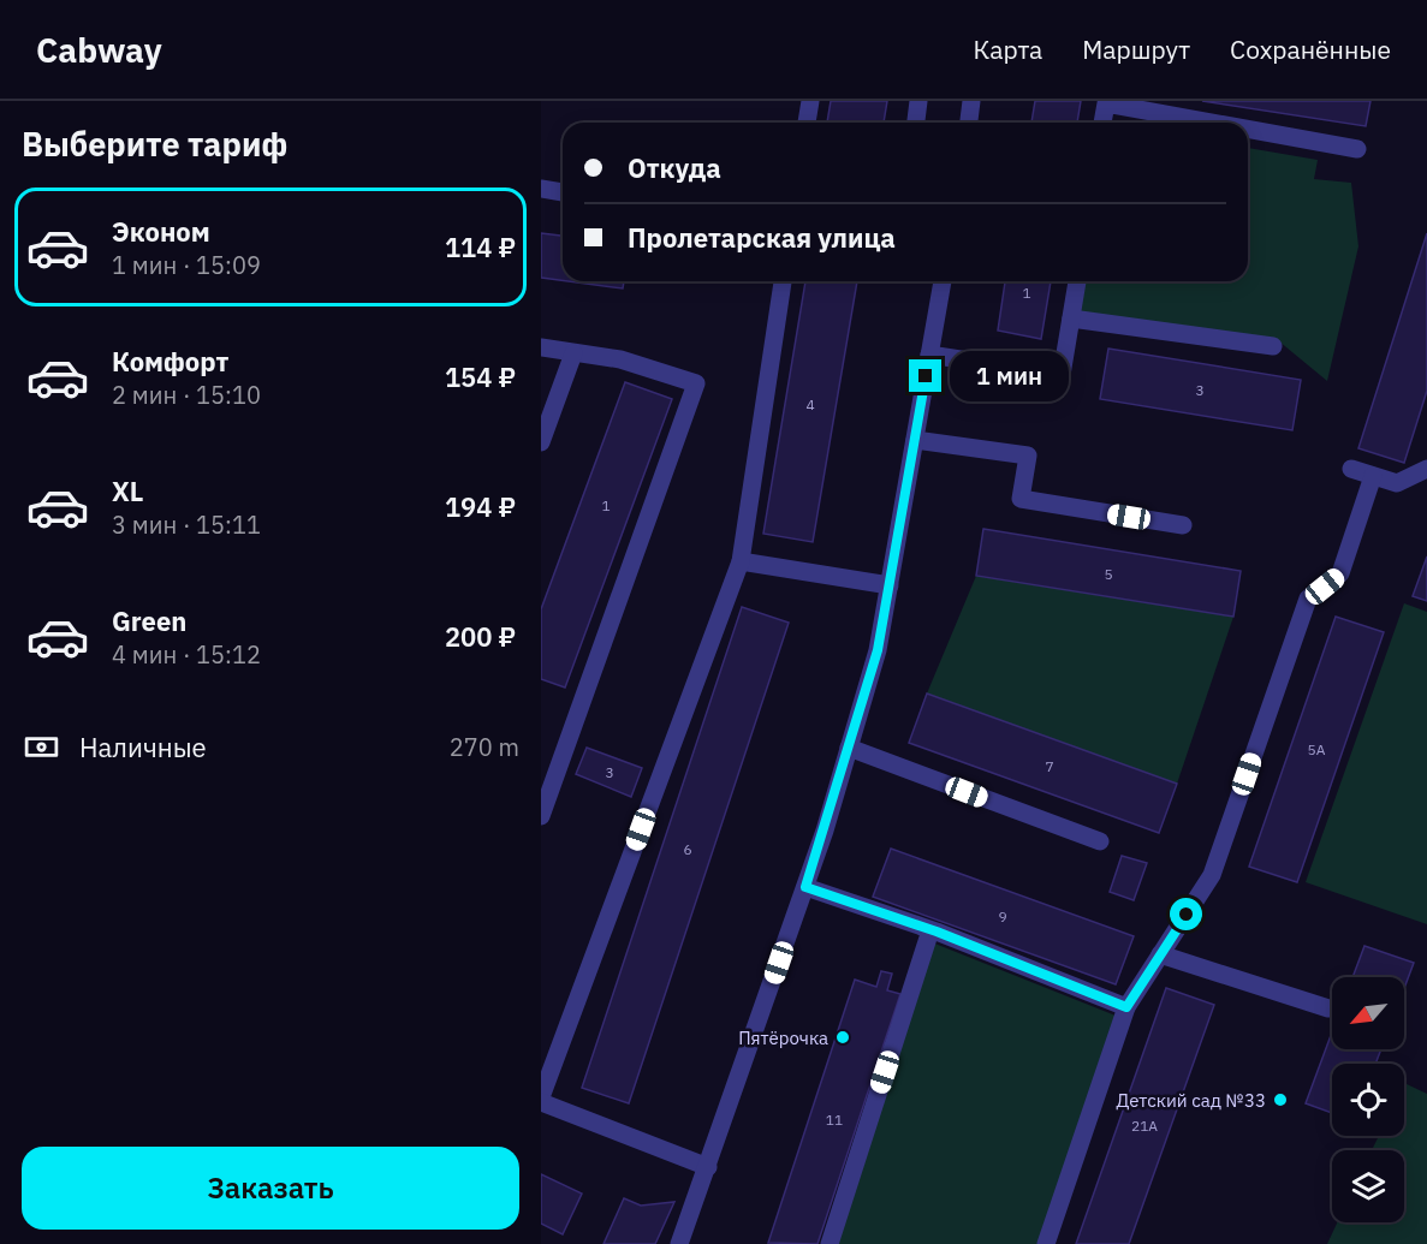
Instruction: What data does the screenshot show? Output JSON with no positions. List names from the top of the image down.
{
  "places": ["Пятёрочка", "Детский сад №33"],
  "house_numbers": [
    "1",
    "3",
    "4",
    "1",
    "5",
    "5А",
    "7",
    "3",
    "6",
    "9",
    "11",
    "21А"
  ],
  "north": "bottom left",
  "page": {
    "header": "Cabway",
    "nav": ["Карта", "Маршрут", "Сохранённые"],
    "heading": "Выберите тариф",
    "banner": ["Откуда", "Пролетарская улица"],
    "list": [
      {
        "name": "Эконом",
        "note": "1 мин · 15:09",
        "value": "114 ₽"
      },
      {
        "name": "Комфорт",
        "note": "2 мин · 15:10",
        "value": "154 ₽"
      },
      {
        "name": "XL",
        "note": "3 мин · 15:11",
        "value": "194 ₽"
      },
      {
        "name": "Green",
        "note": "4 мин · 15:12",
        "value": "200 ₽"
      }
    ],
    "bubble": "1 мин",
    "pay": ["Наличные", "270 m"],
    "buttons": "Заказать"
  }
}
